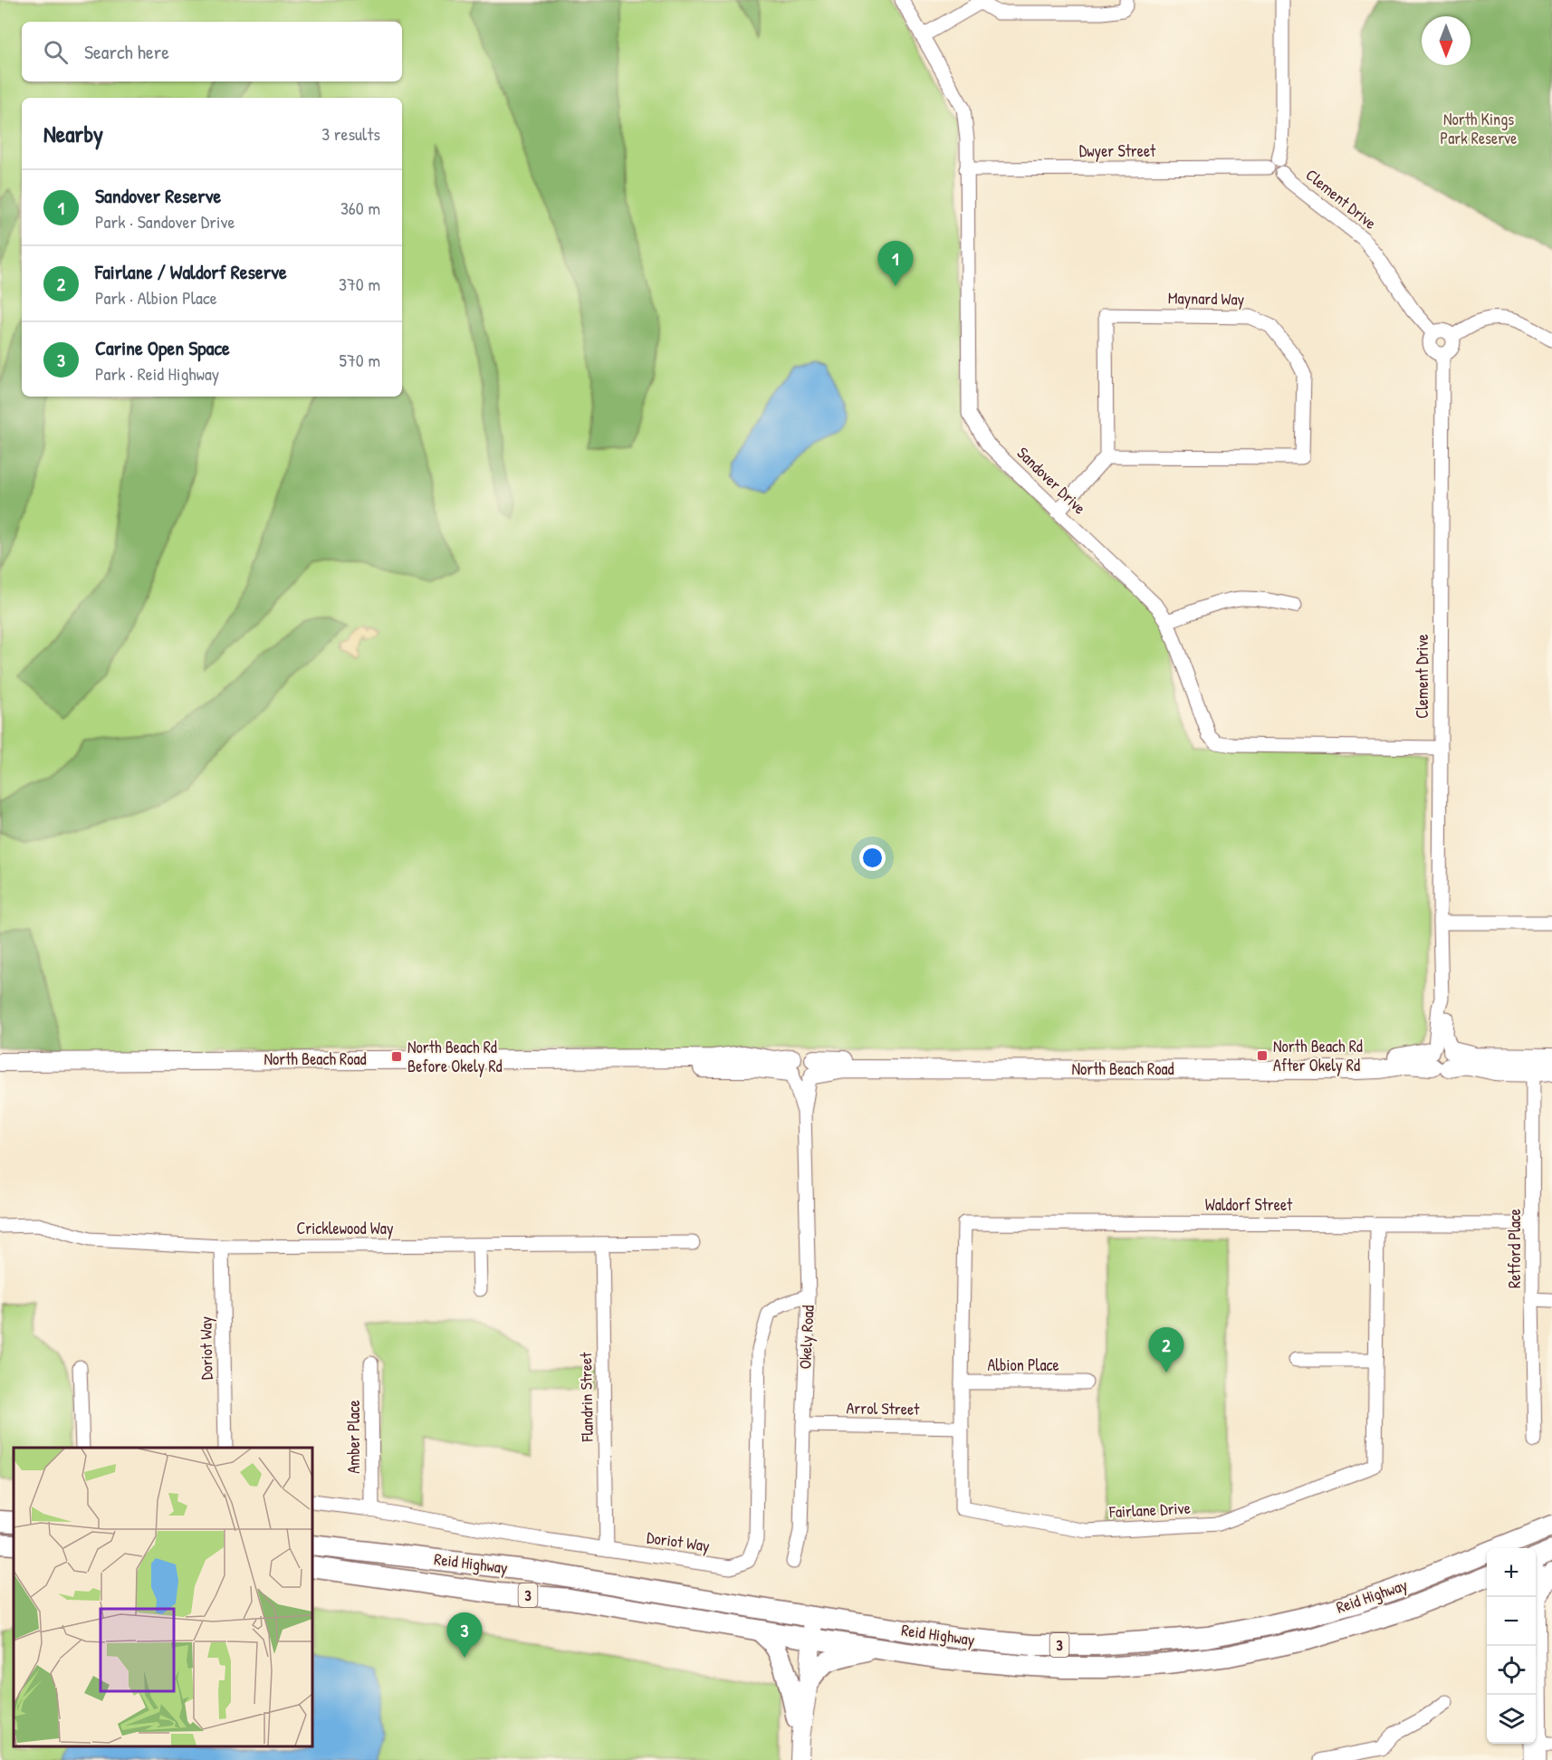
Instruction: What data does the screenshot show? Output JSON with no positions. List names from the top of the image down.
{
  "streets": {
    "highway": ["Reid Highway", "3"],
    "main road": ["North Beach Road"],
    "street": [
      "Dwyer Street",
      "Clement Drive",
      "Maynard Way",
      "Sandover Drive",
      "Waldorf Street",
      "Cricklewood Way",
      "Retford Place",
      "Okely Road",
      "Doriot Way",
      "Albion Place",
      "Flandrin Street",
      "Arrol Street",
      "Amber Place",
      "Fairlane Drive"
    ]
  },
  "crossings": [
    ["Dwyer Street", "Clement Drive"],
    ["Dwyer Street", "Sandover Drive"],
    ["Clement Drive", "Sandover Drive"],
    ["Clement Drive", "North Beach Road"],
    ["North Beach Road", "Retford Place"],
    ["North Beach Road", "Okely Road"],
    ["Waldorf Street", "Retford Place"],
    ["Waldorf Street", "Fairlane Drive"],
    ["Cricklewood Way", "Doriot Way"],
    ["Cricklewood Way", "Flandrin Street"],
    ["Okely Road", "Doriot Way"],
    ["Okely Road", "Arrol Street"],
    ["Doriot Way", "Flandrin Street"],
    ["Doriot Way", "Amber Place"],
    ["Albion Place", "Fairlane Drive"],
    ["Arrol Street", "Fairlane Drive"]
  ],
  "parks": ["North Kings Park Reserve"],
  "places": {
    "transit": ["North Beach Rd After Okely Rd", "North Beach Rd Before Okely Rd"]
  },
  "north": "bottom",
  "page": {
    "search": "Search here",
    "heading": ["Nearby", "3 results"],
    "list": [
      {
        "mark": "1",
        "name": "Sandover Reserve",
        "note": "Park · Sandover Drive",
        "value": "360 m"
      },
      {
        "mark": "2",
        "name": "Fairlane / Waldorf Reserve",
        "note": "Park · Albion Place",
        "value": "370 m"
      },
      {
        "mark": "3",
        "name": "Carine Open Space",
        "note": "Park · Reid Highway",
        "value": "570 m"
      }
    ],
    "pins": ["1", "2", "3"],
    "map_buttons": ["+", "−"]
  }
}
